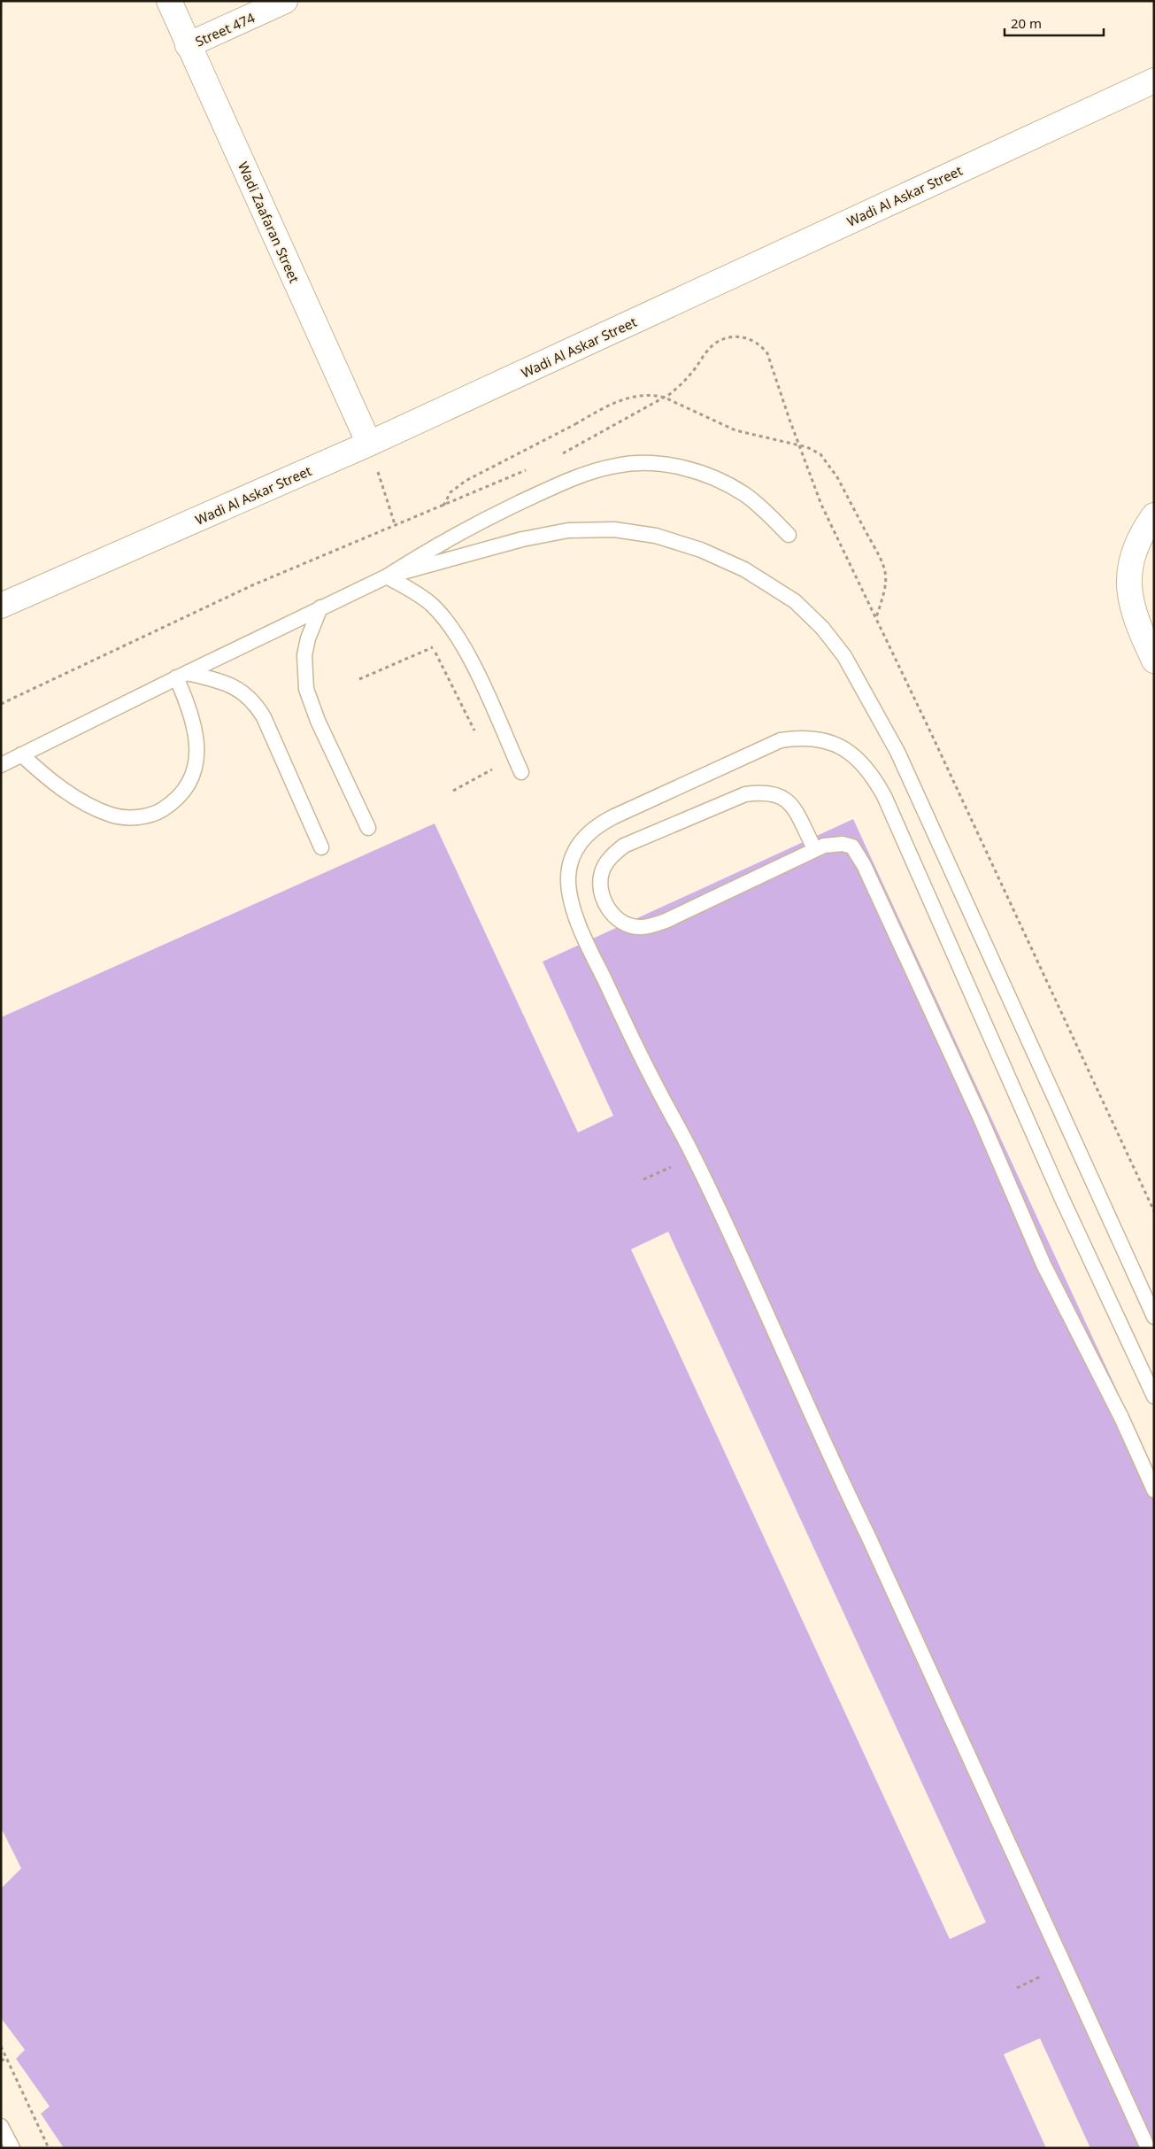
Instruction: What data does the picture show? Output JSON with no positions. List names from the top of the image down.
{
  "streets": {
    "street": ["Street 474", "Wadi Al Askar Street", "Wadi Zaafaran Street"]
  },
  "crossings": [
    ["Street 474", "Wadi Zaafaran Street"],
    ["Wadi Al Askar Street", "Wadi Zaafaran Street"]
  ],
  "scale_bar": "20 m"
}
